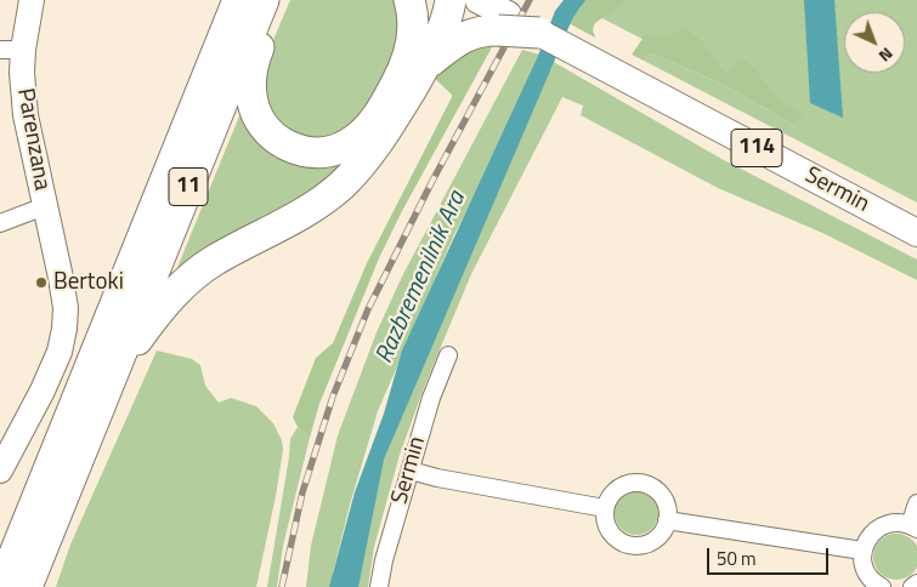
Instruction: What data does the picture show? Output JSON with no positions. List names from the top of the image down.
{
  "streets": {
    "highway": ["11"],
    "main road": ["114", "Sermin"],
    "street": ["Parenzana"]
  },
  "water": ["Razbremenilnik Ara"],
  "places": ["Bertoki"],
  "scale_bar": "50 m",
  "north": "bottom right"
}
